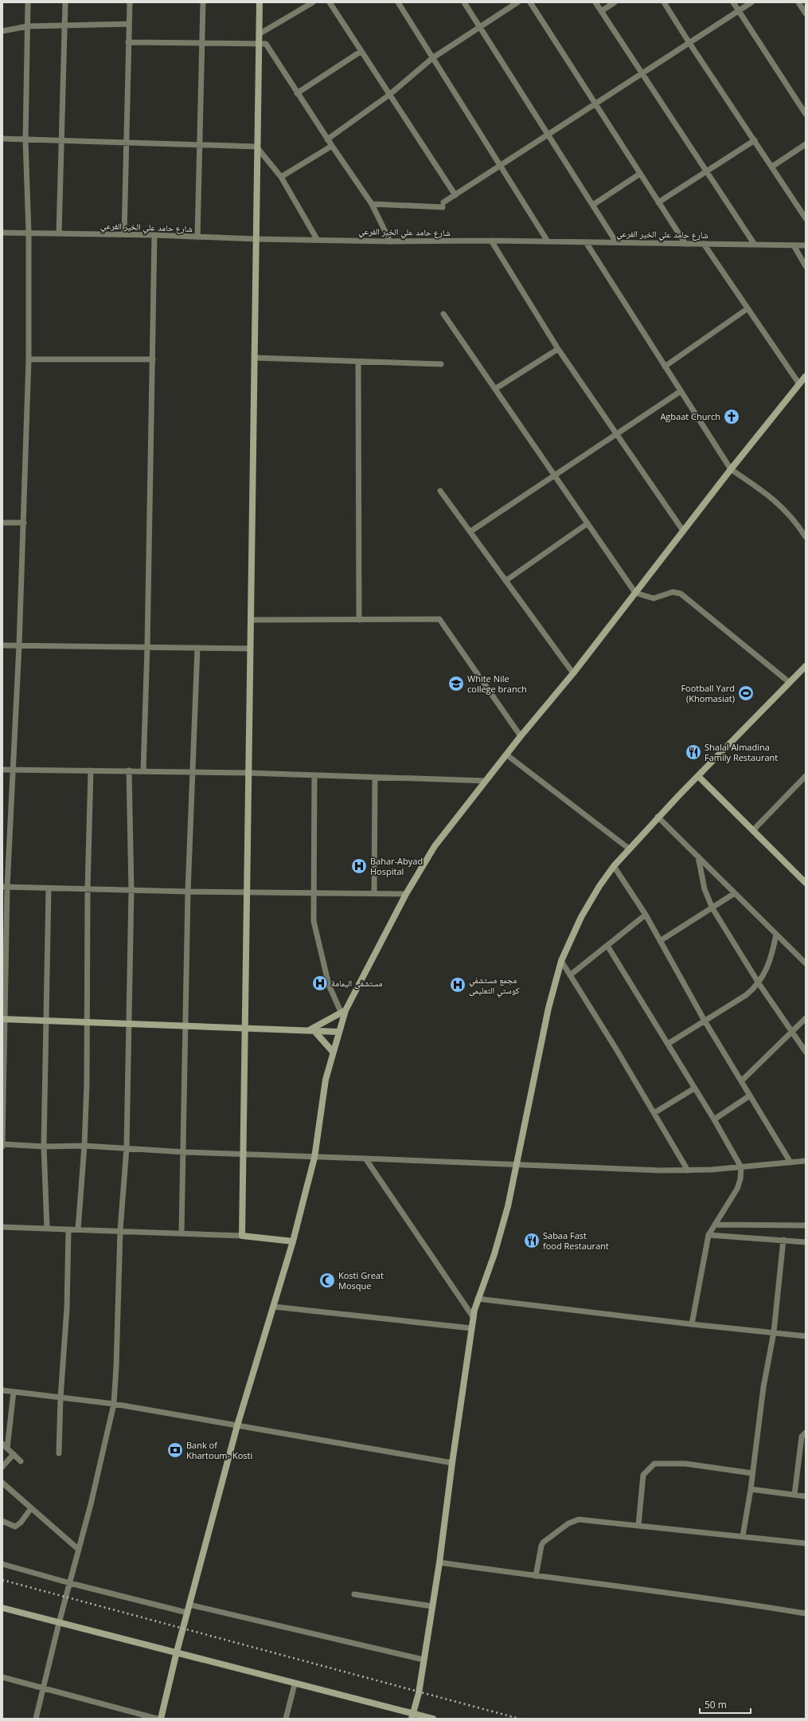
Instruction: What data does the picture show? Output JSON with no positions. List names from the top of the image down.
{
  "streets": {
    "street": ["شارع حامد علي الخير الفرعي"]
  },
  "places": {
    "church": ["Agbaat Church"],
    "school or university": ["White Nile college branch"],
    "sports": ["Football Yard (Khomasiat)"],
    "restaurant": ["Shalal Almadina Family Restaurant", "Sabaa Fast food Restaurant"],
    "hospital": ["Bahar-Abyad Hospital", "مستشفى اليمامة", "مجمع مستشفي كوستي التعليمى"],
    "mosque": ["Kosti Great Mosque"],
    "bank": ["Bank of Khartoum- Kosti"]
  },
  "scale_bar": "50 m"
}
